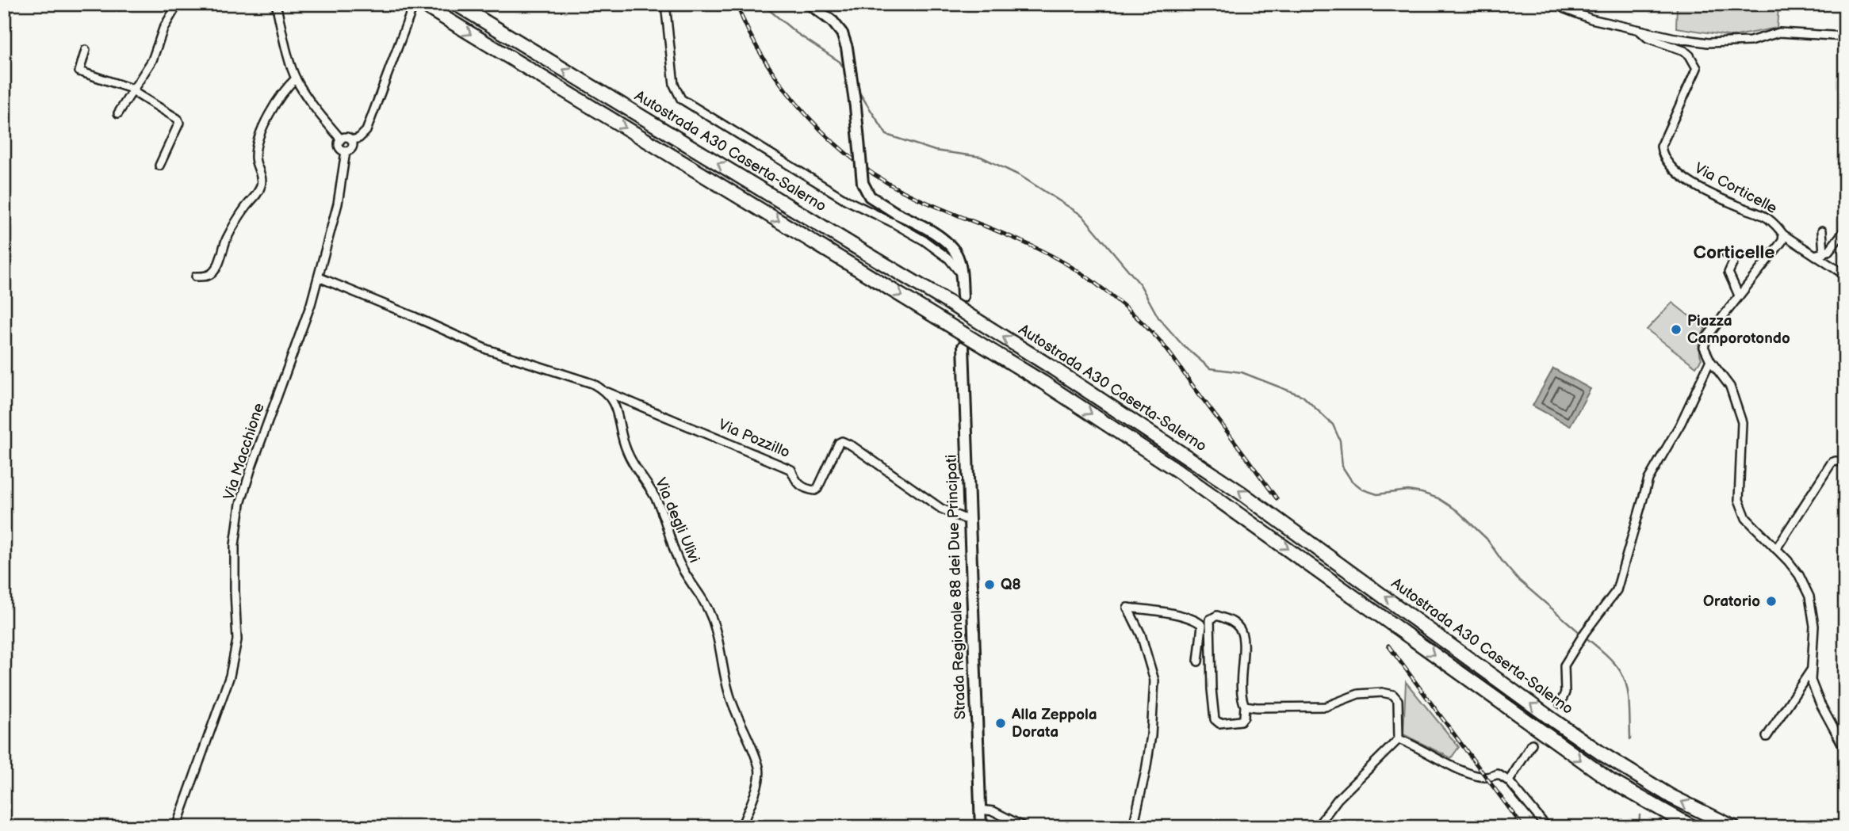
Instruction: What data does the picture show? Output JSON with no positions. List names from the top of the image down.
{
  "streets": {
    "highway": ["Autostrada A30 Caserta-Salerno"],
    "main road": ["Strada Regionale 88 dei Due Principati"],
    "street": [
      "Via Corticelle",
      "Via Pozzillo",
      "Via Macchione",
      "Via degli Ulivi"
    ]
  },
  "crossings": [
    ["Via Pozzillo", "Via degli Ulivi"],
    ["Via Pozzillo", "Strada Regionale 88 dei Due Principati"]
  ],
  "districts": ["Corticelle"],
  "places": [
    "Piazza Camporotondo",
    "Q8",
    "Oratorio",
    "Alla Zeppola Dorata"
  ]
}
